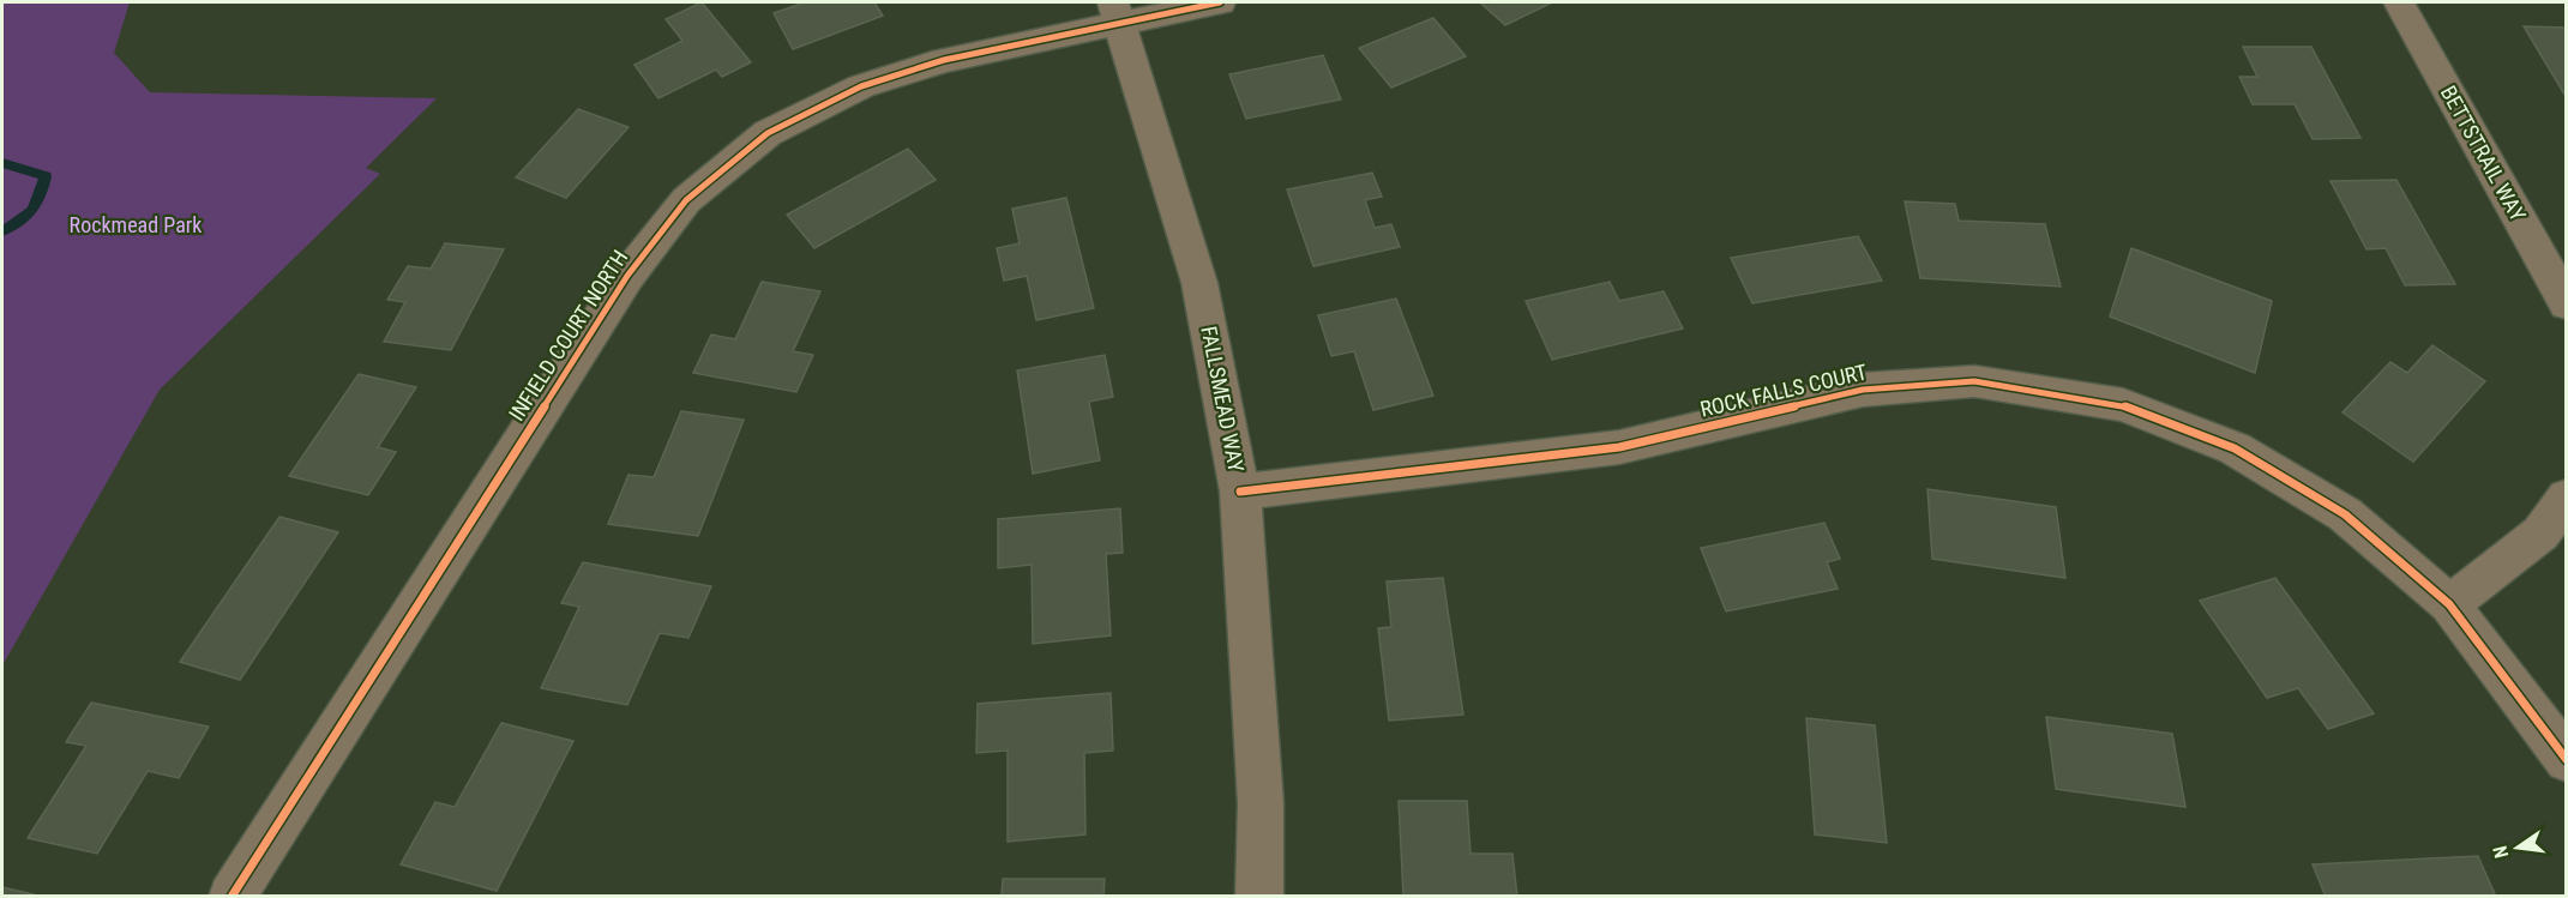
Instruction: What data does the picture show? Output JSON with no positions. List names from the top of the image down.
{
  "streets": {
    "street": [
      "BETTSTRAIL WAY",
      "INFIELD COURT NORTH",
      "ROCK FALLS COURT",
      "FALLSMEAD WAY"
    ]
  },
  "crossings": [
    ["INFIELD COURT NORTH", "FALLSMEAD WAY"],
    ["ROCK FALLS COURT", "FALLSMEAD WAY"]
  ],
  "parks": ["Rockmead Park"],
  "north": "left"
}
